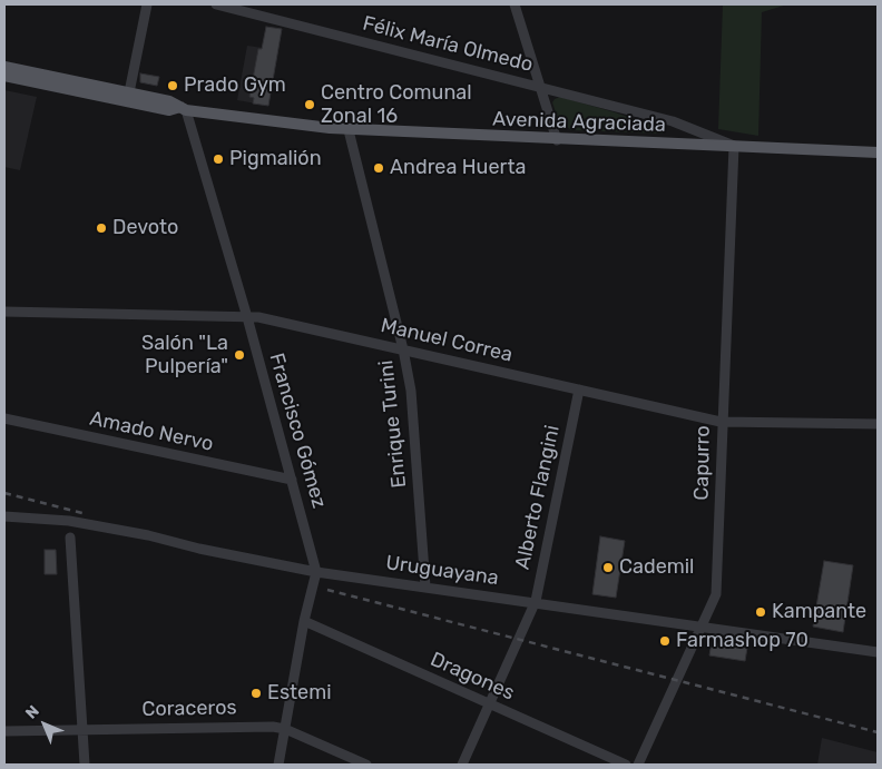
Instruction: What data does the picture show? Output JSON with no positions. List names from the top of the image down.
{
  "streets": {
    "main road": ["Avenida Agraciada"],
    "street": [
      "Félix María Olmedo",
      "Manuel Correa",
      "Enrique Turini",
      "Francisco Gómez",
      "Amado Nervo",
      "Capurro",
      "Alberto Flangini",
      "Uruguayana",
      "Dragones",
      "Coraceros"
    ]
  },
  "crossings": [
    ["Félix María Olmedo", "Avenida Agraciada"],
    ["Félix María Olmedo", "Capurro"],
    ["Avenida Agraciada", "Enrique Turini"],
    ["Avenida Agraciada", "Francisco Gómez"],
    ["Avenida Agraciada", "Capurro"],
    ["Manuel Correa", "Enrique Turini"],
    ["Manuel Correa", "Francisco Gómez"],
    ["Manuel Correa", "Capurro"],
    ["Manuel Correa", "Alberto Flangini"],
    ["Enrique Turini", "Uruguayana"],
    ["Francisco Gómez", "Amado Nervo"],
    ["Francisco Gómez", "Uruguayana"],
    ["Francisco Gómez", "Dragones"],
    ["Francisco Gómez", "Coraceros"],
    ["Capurro", "Uruguayana"],
    ["Alberto Flangini", "Uruguayana"],
    ["Alberto Flangini", "Dragones"]
  ],
  "places": [
    "Prado Gym",
    "Centro Comunal Zonal 16",
    "Pigmalión",
    "Andrea Huerta",
    "Devoto",
    "Salón \"La Pulpería\"",
    "Cademil",
    "Kampante",
    "Farmashop 70",
    "Estemi"
  ],
  "north": "top left"
}
